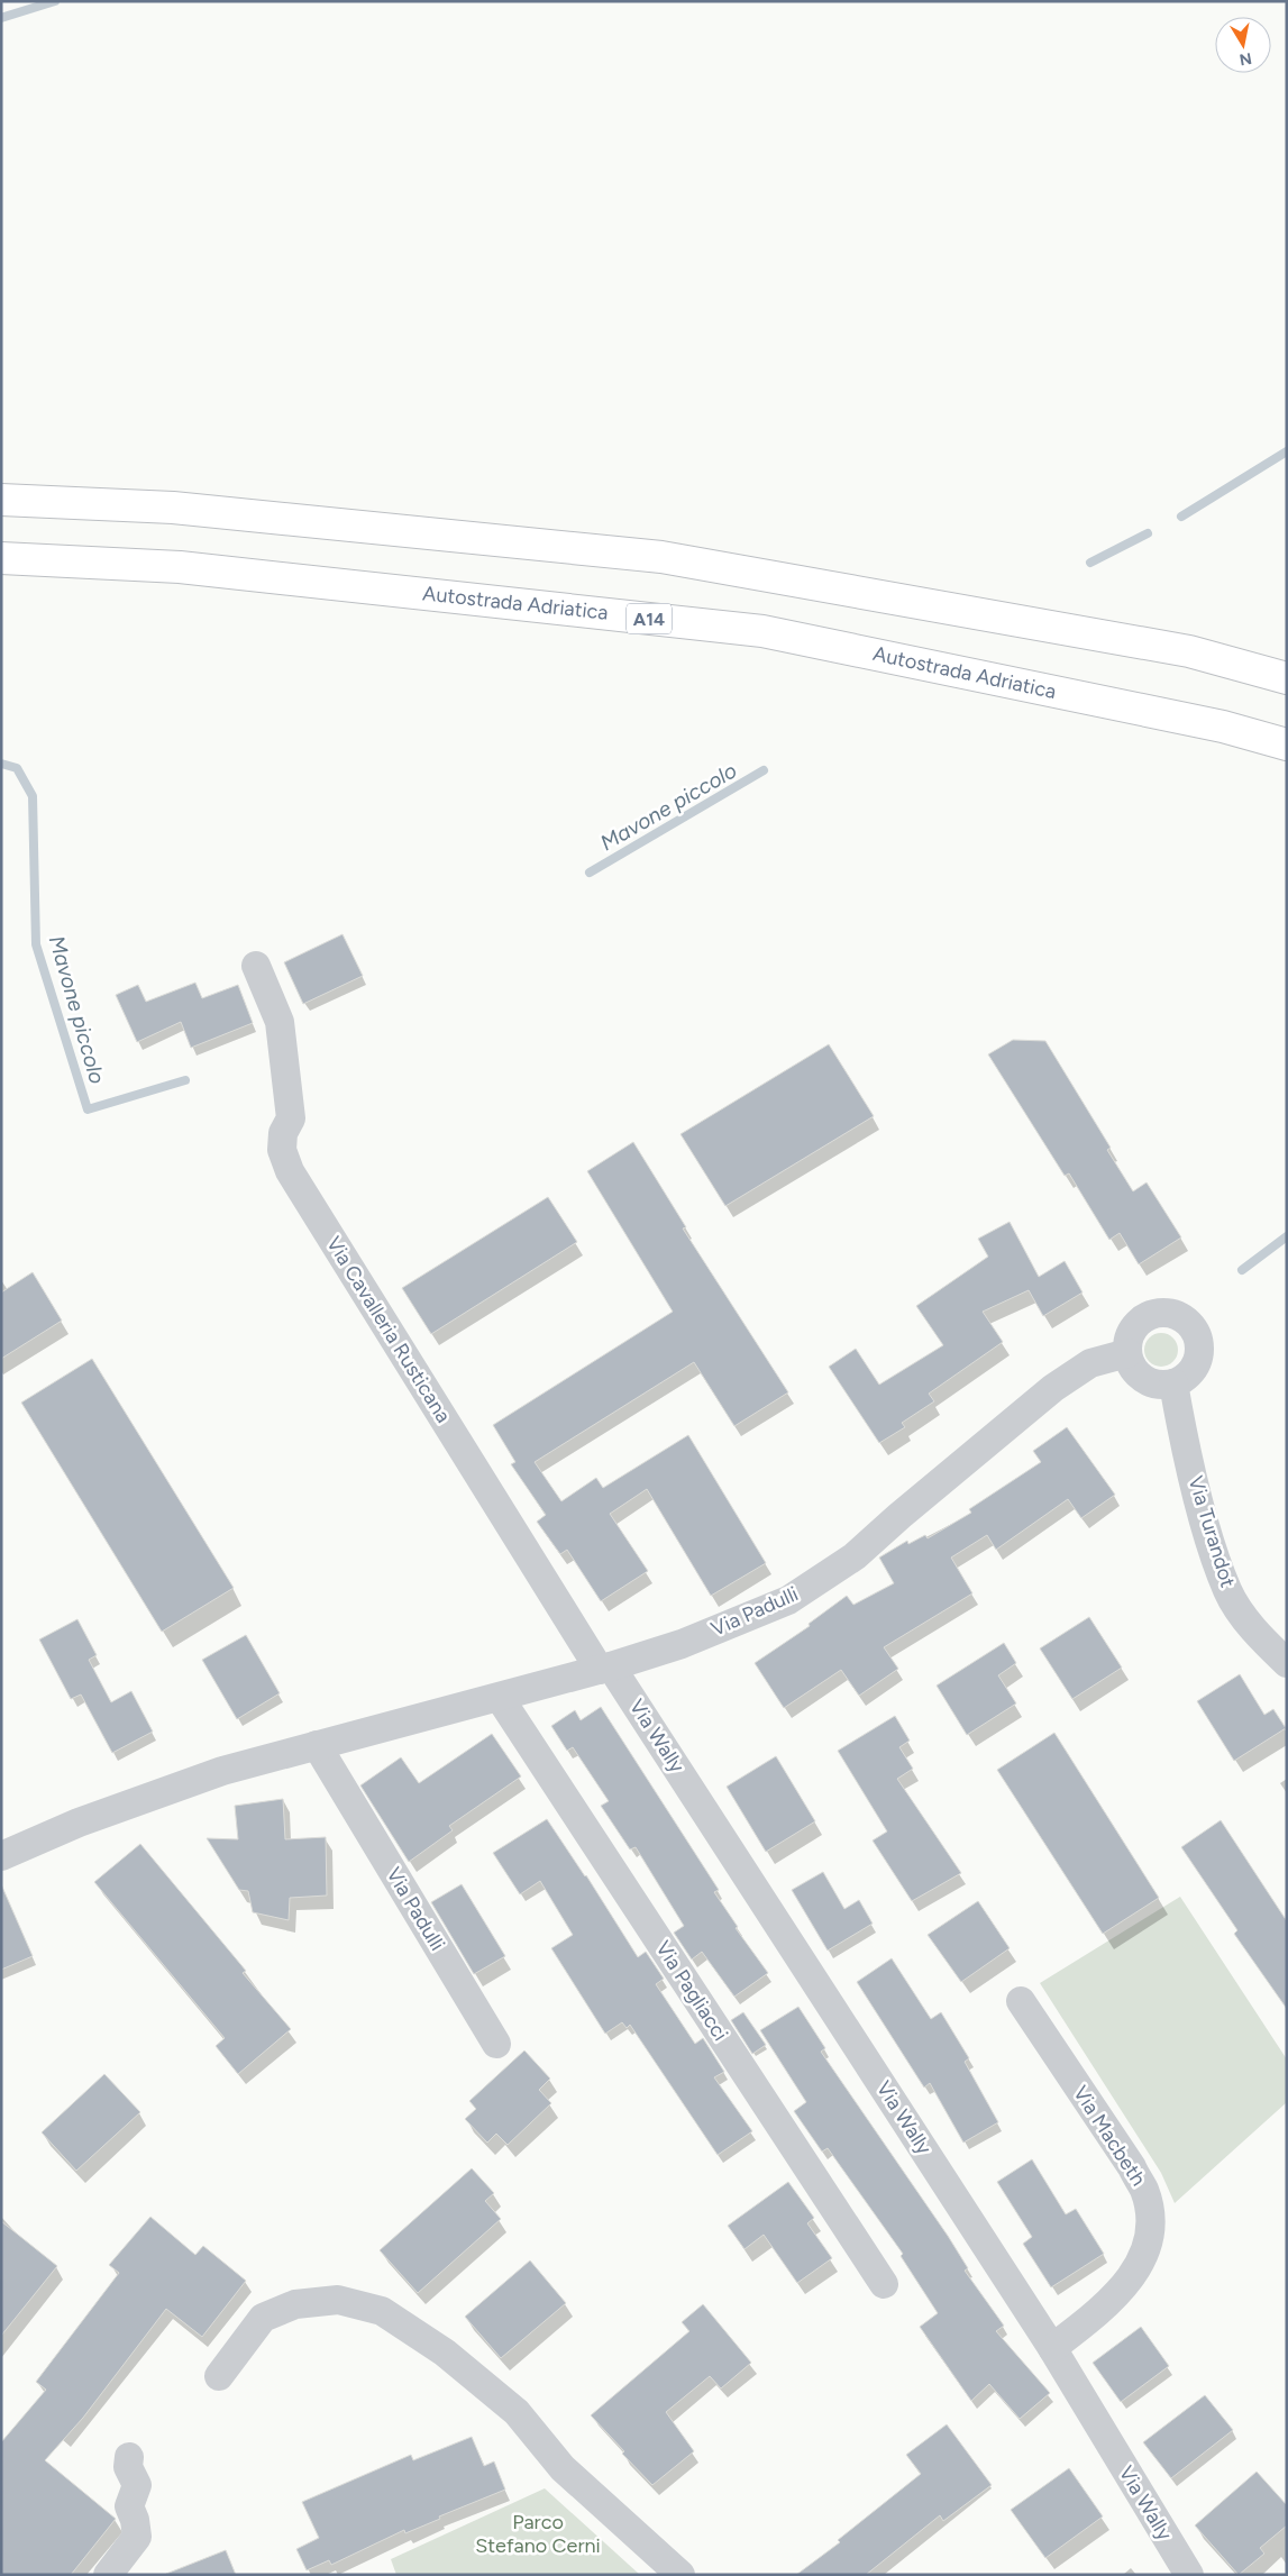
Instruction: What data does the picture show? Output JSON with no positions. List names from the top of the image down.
{
  "streets": {
    "highway": ["Autostrada Adriatica", "A14"],
    "street": [
      "Via Cavalleria Rusticana",
      "Via Turandot",
      "Via Padulli",
      "Via Wally",
      "Via Pagliacci",
      "Via Macbeth"
    ]
  },
  "crossings": [
    ["Via Cavalleria Rusticana", "Via Padulli"],
    ["Via Cavalleria Rusticana", "Via Wally"],
    ["Via Turandot", "Via Padulli"],
    ["Via Padulli", "Via Wally"],
    ["Via Padulli", "Via Pagliacci"],
    ["Via Wally", "Via Macbeth"]
  ],
  "water": ["Mavone piccolo"],
  "parks": ["Parco Stefano Cerni"],
  "north": "bottom"
}
